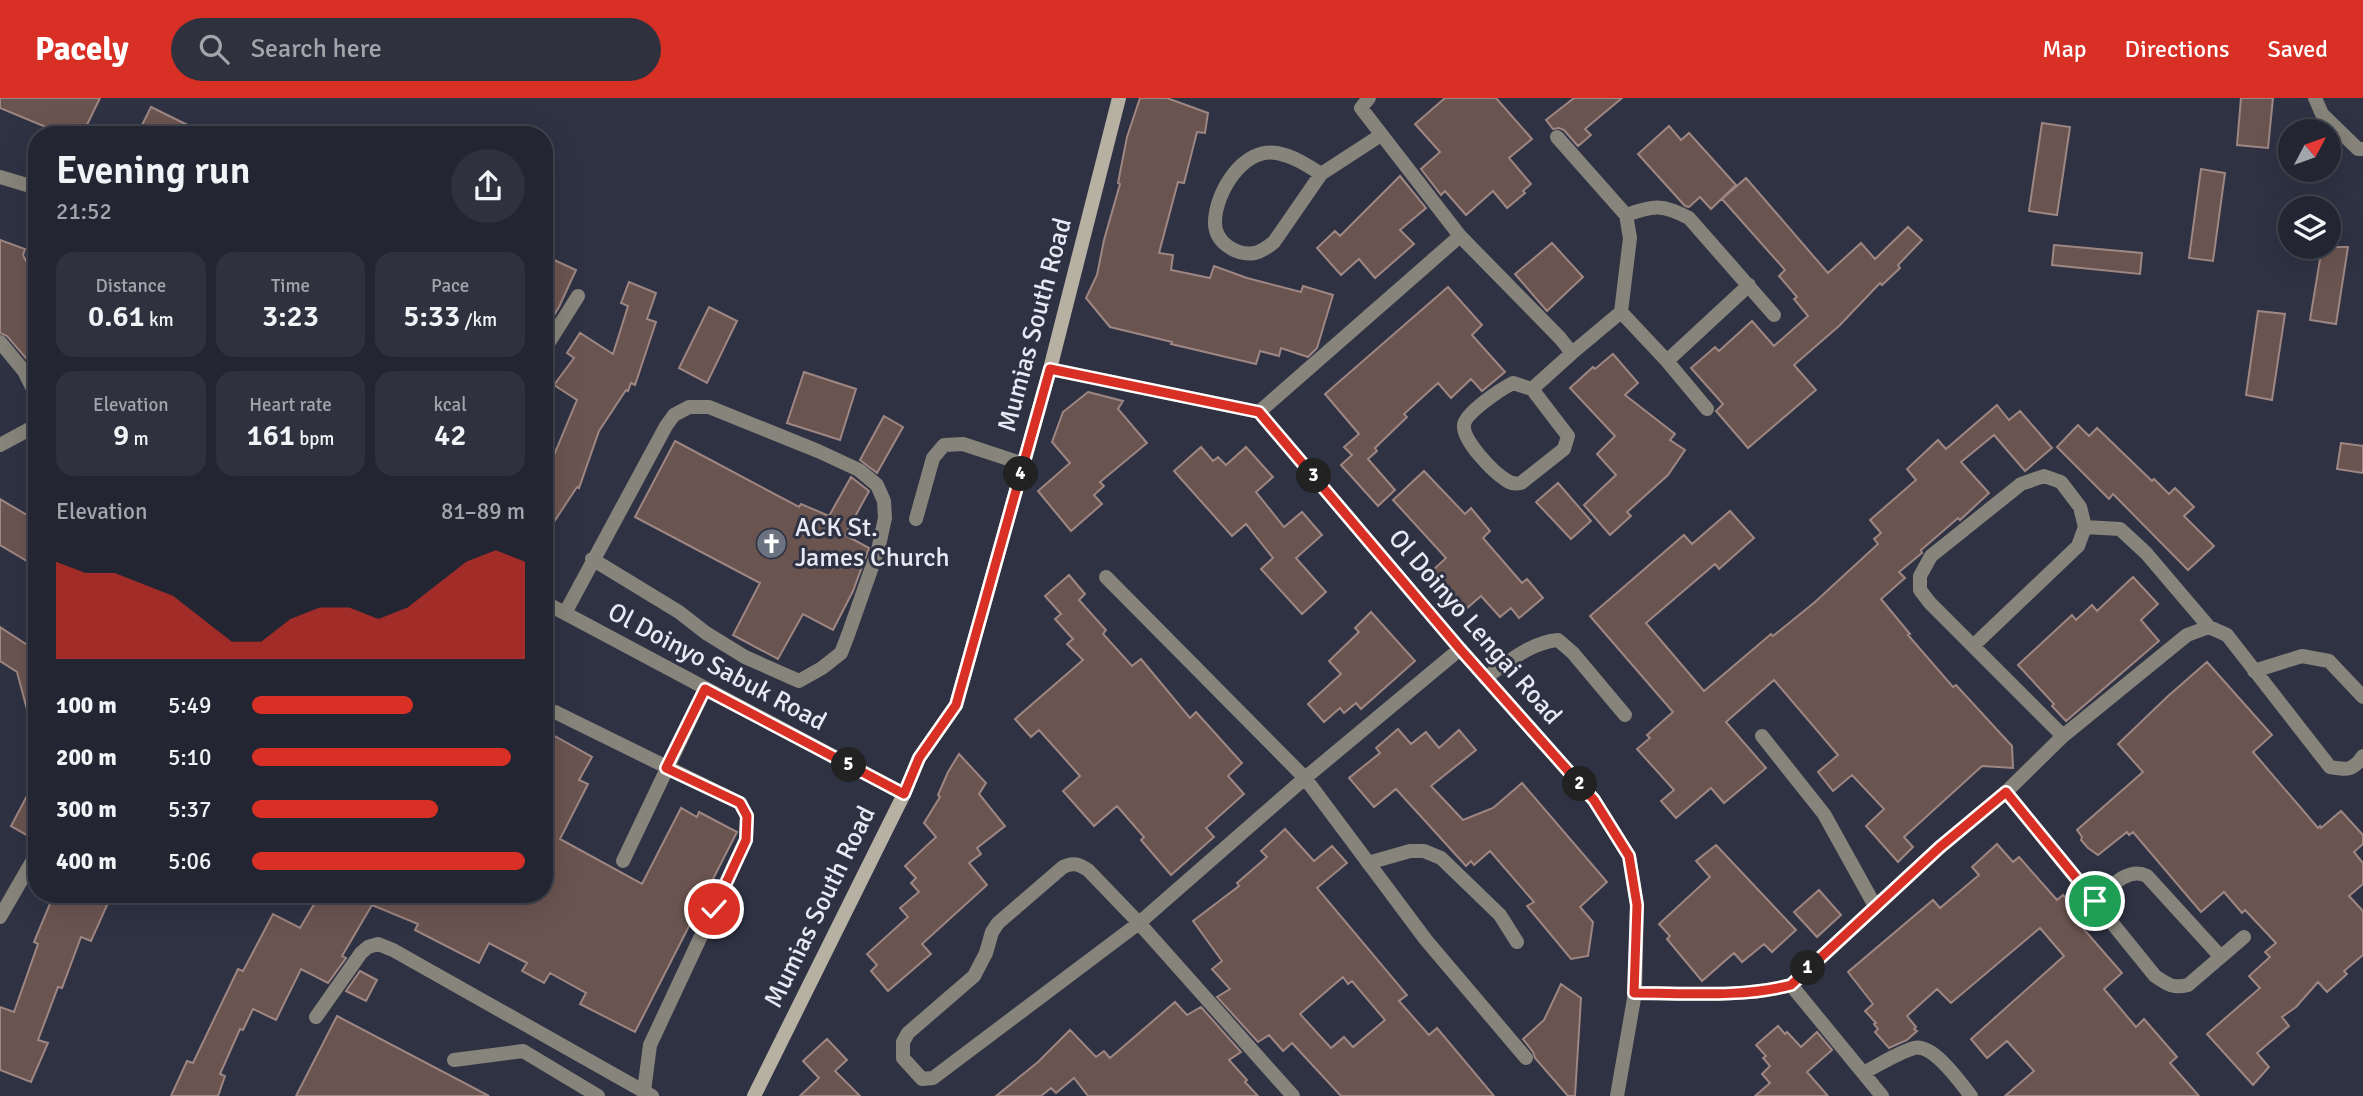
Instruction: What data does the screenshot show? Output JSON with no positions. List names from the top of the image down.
{
  "streets": {
    "main road": ["Mumias South Road"],
    "street": ["Ol Doinyo Lengai Road", "Ol Doinyo Sabuk Road"]
  },
  "crossings": [
    ["Mumias South Road", "Ol Doinyo Sabuk Road"]
  ],
  "places": {
    "church": ["ACK St. James Church"]
  },
  "north": "top right",
  "page": {
    "header": "Pacely",
    "search": "Search here",
    "nav": ["Map", "Directions", "Saved"],
    "heading": ["Evening run", "21:52"],
    "stats": [
      ["Distance", "0.61 km"],
      ["Time", "3:23"],
      ["Pace", "5:33 /km"],
      ["Elevation", "9 m"],
      ["Heart rate", "161 bpm"],
      ["kcal", "42"]
    ],
    "pins": [
      "4",
      "3",
      "5",
      "2",
      "1"
    ],
    "chart": ["Elevation", "81–89 m"],
    "list": [
      {
        "name": "100 m",
        "note": "5:49"
      },
      {
        "name": "200 m",
        "note": "5:10"
      },
      {
        "name": "300 m",
        "note": "5:37"
      },
      {
        "name": "400 m",
        "note": "5:06"
      }
    ]
  }
}
